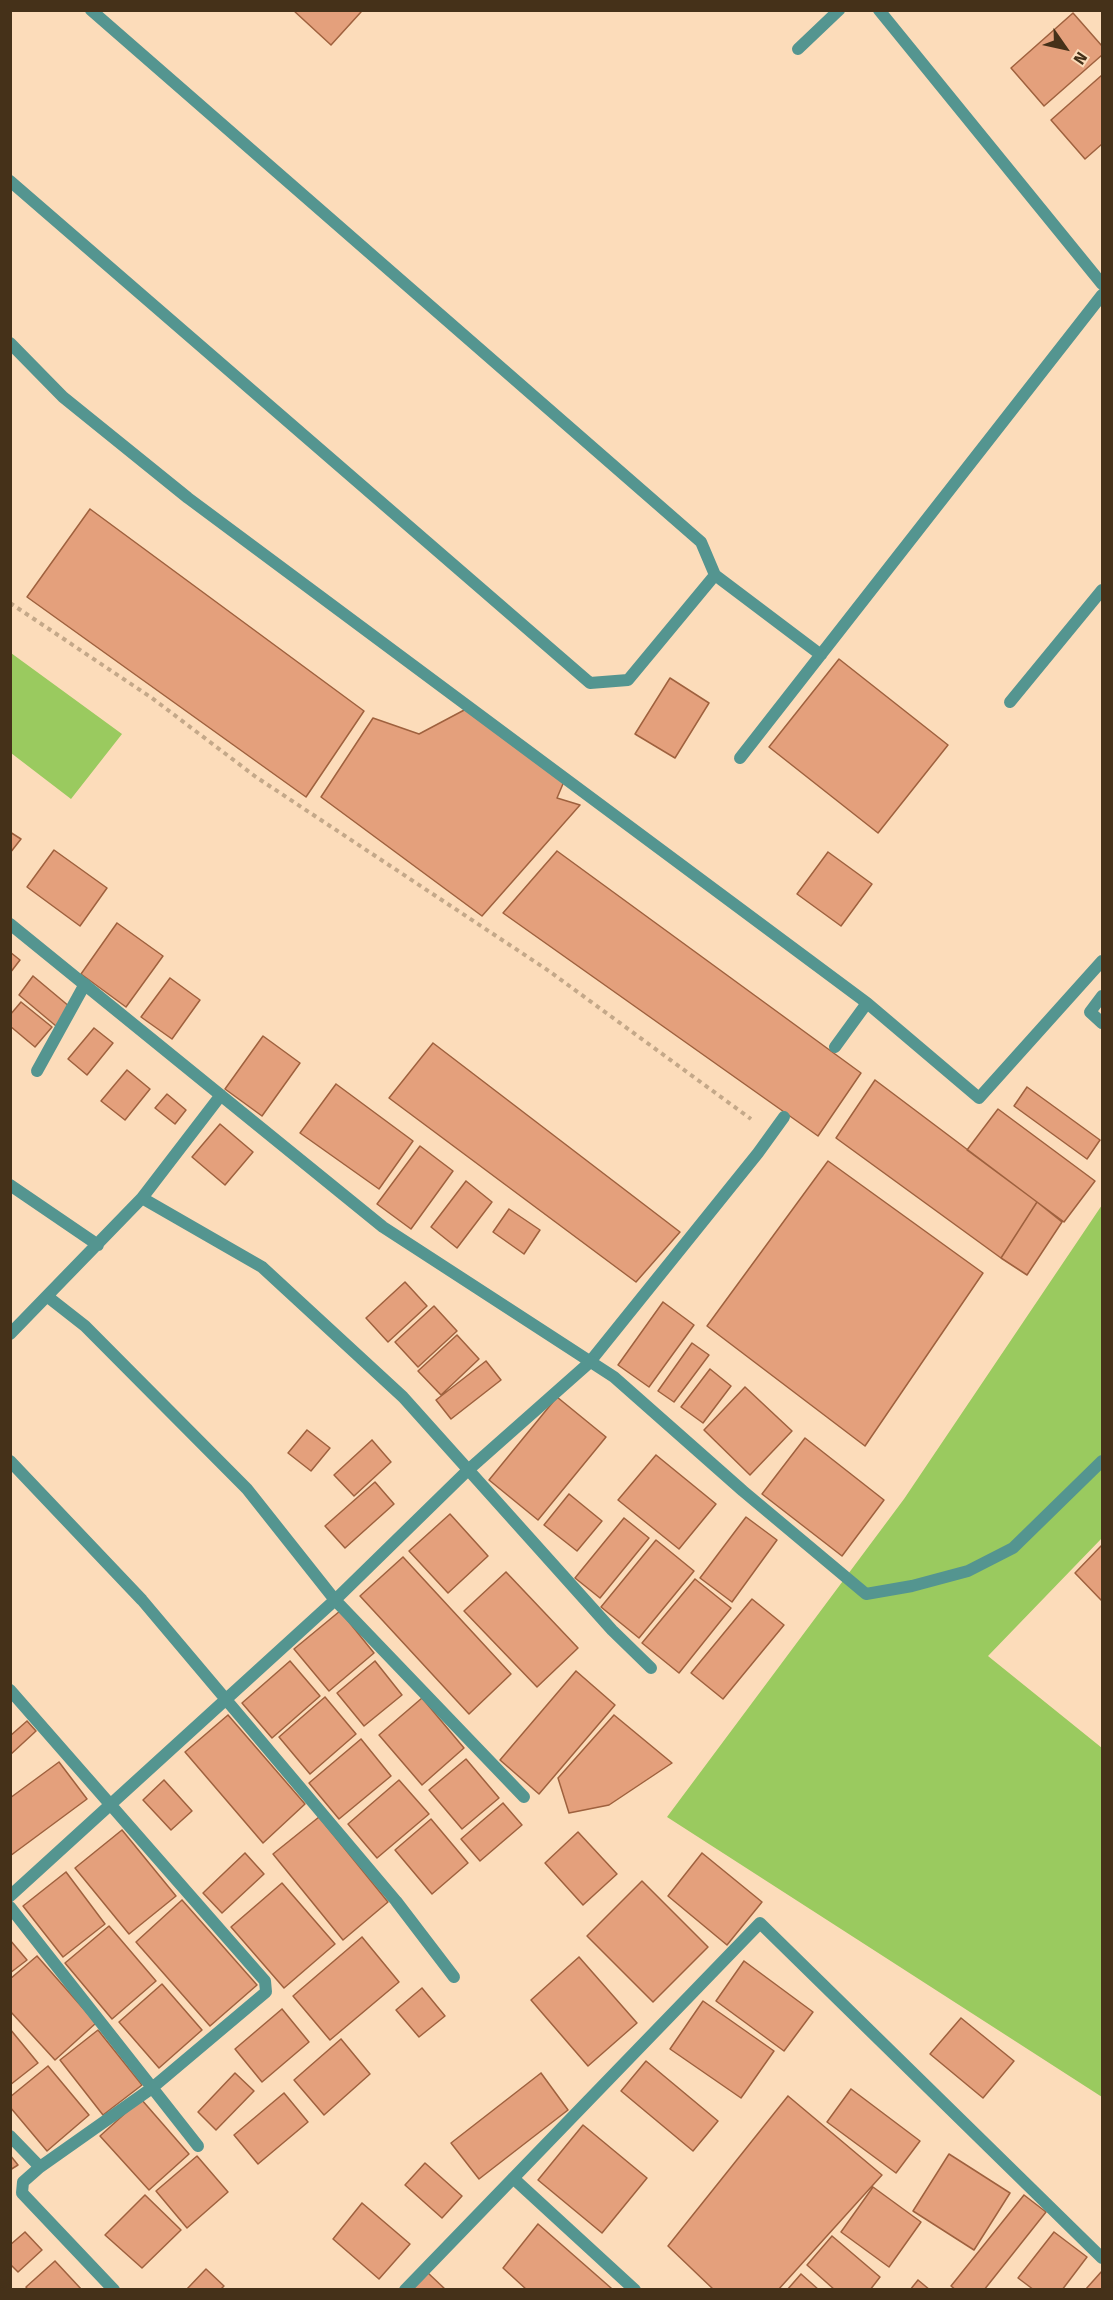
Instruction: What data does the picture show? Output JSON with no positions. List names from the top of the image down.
{
  "north": "bottom right"
}
